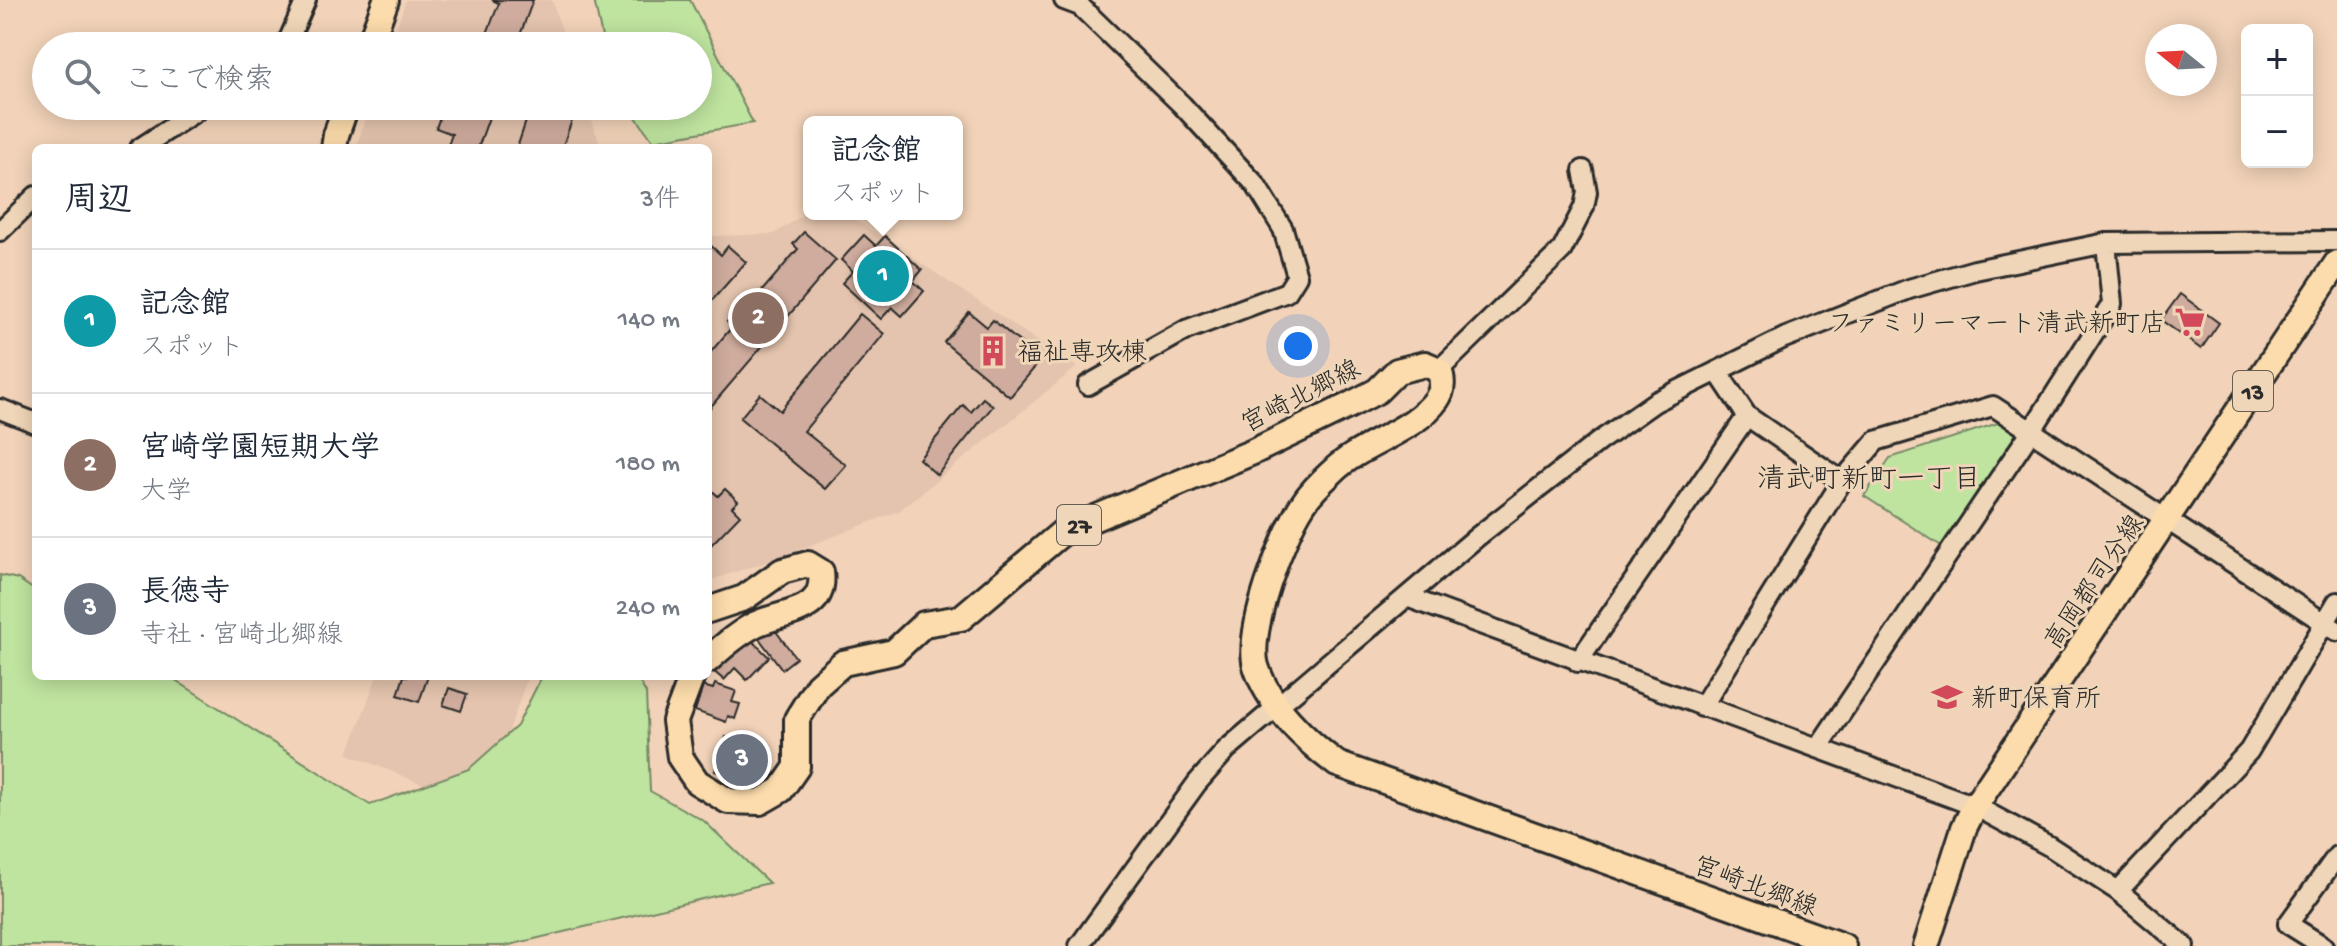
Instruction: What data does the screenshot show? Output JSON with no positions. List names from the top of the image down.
{
  "streets": {
    "main road": [
      "13",
      "宮崎北郷線",
      "27",
      "高岡都司分線"
    ]
  },
  "districts": ["清武町新町一丁目"],
  "places": {
    "supermarket": ["ファミリーマート清武新町店"],
    "building": ["福祉専攻棟"],
    "school or university": ["新町保育所"]
  },
  "north": "left",
  "page": {
    "map_buttons": ["+", "−"],
    "search": "ここで検索",
    "popup": ["記念館", "スポット"],
    "heading": ["周辺", "3件"],
    "pins": ["1", "2", "3"],
    "list": [
      {
        "mark": "1",
        "name": "記念館",
        "note": "スポット",
        "value": "140 m"
      },
      {
        "mark": "2",
        "name": "宮崎学園短期大学",
        "note": "大学",
        "value": "180 m"
      },
      {
        "mark": "3",
        "name": "長徳寺",
        "note": "寺社 · 宮崎北郷線",
        "value": "240 m"
      }
    ]
  }
}
